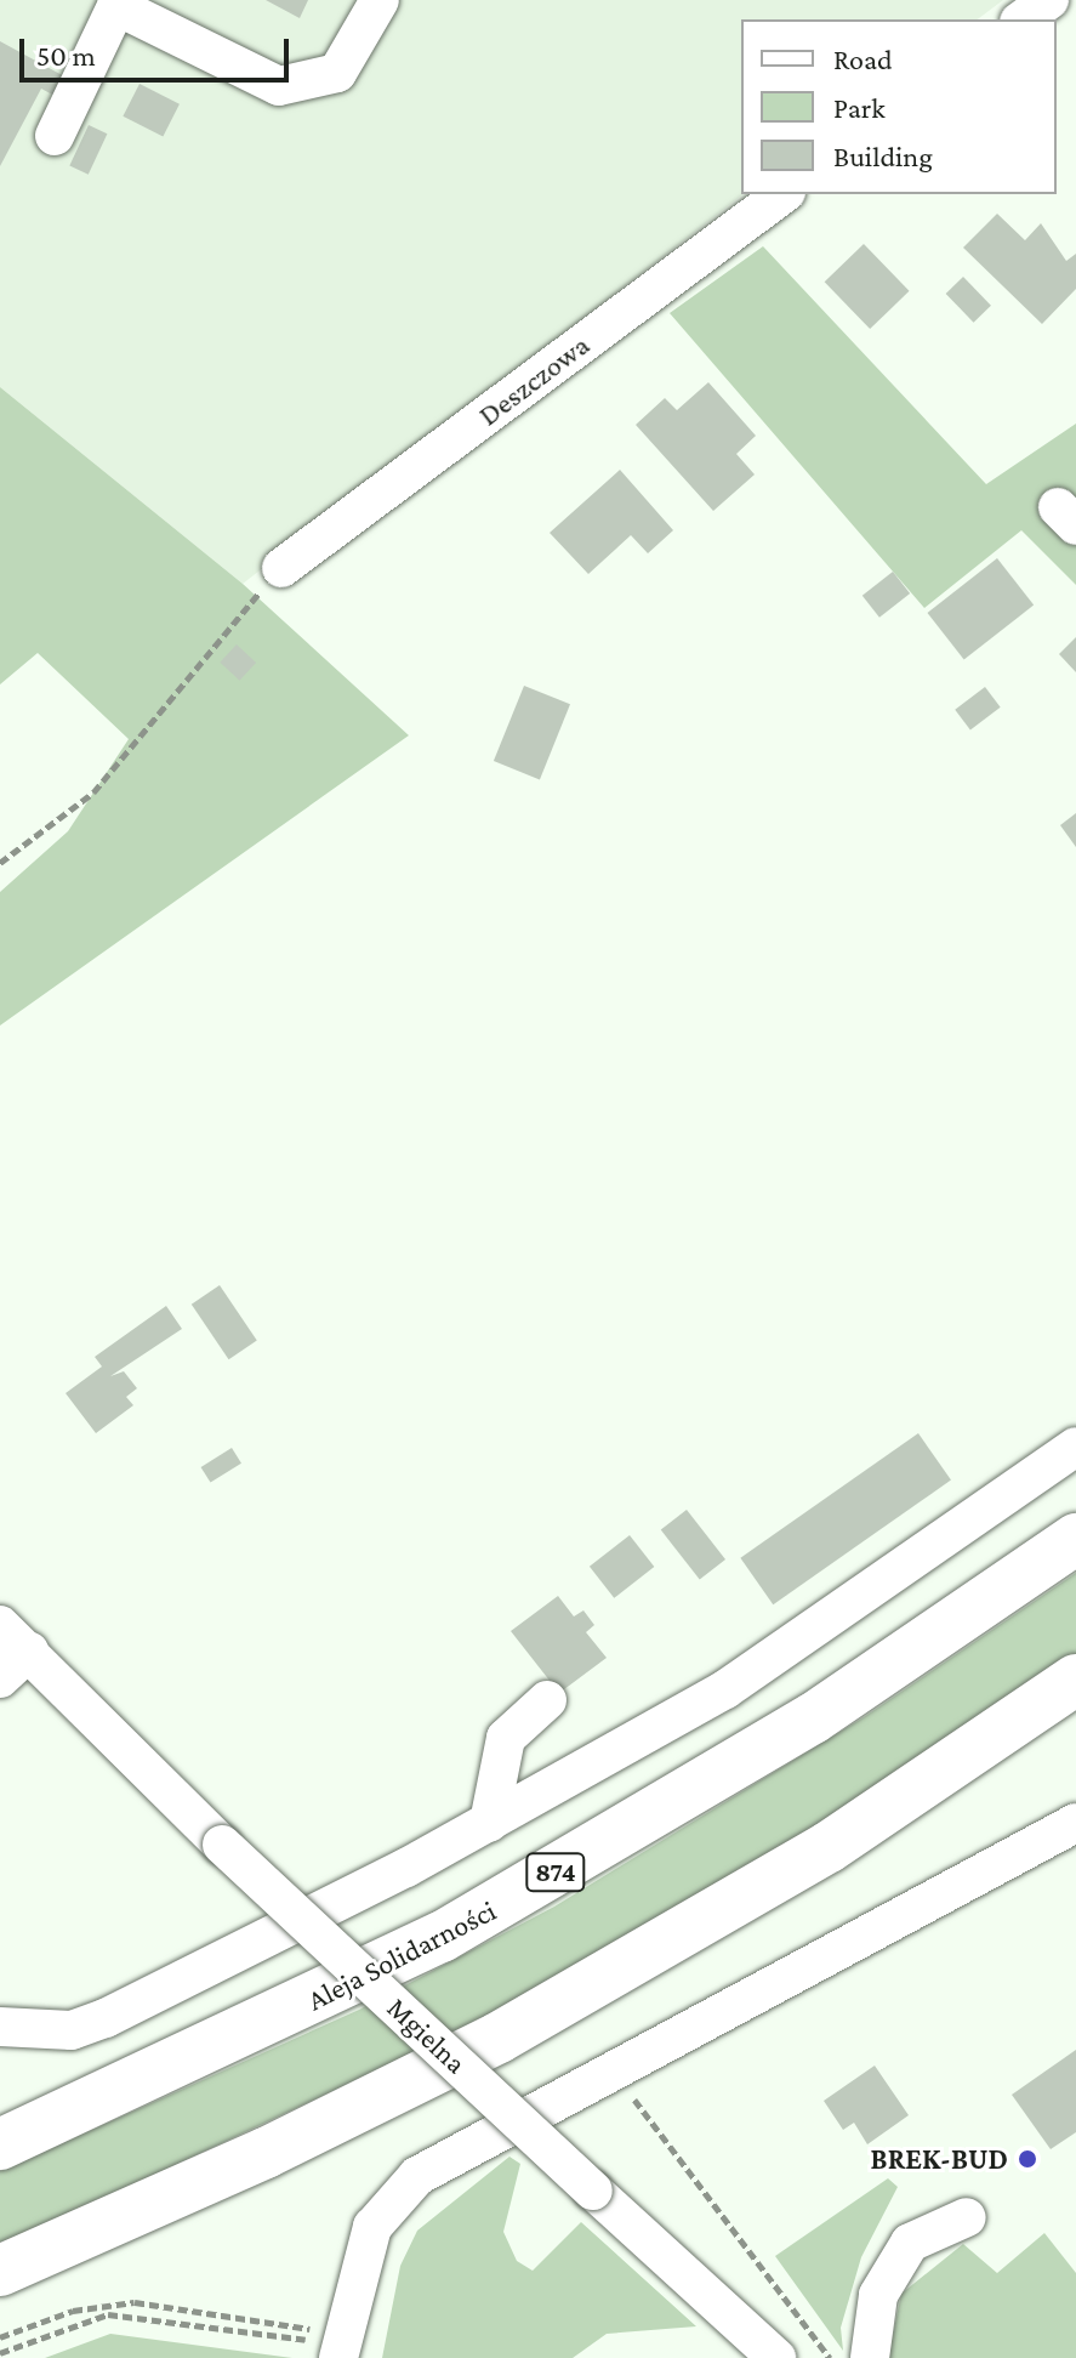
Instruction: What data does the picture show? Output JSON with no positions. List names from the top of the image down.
{
  "streets": {
    "main road": ["874", "Aleja Solidarności"],
    "street": ["Deszczowa", "Mgielna"]
  },
  "places": ["BREK-BUD"],
  "legend": ["Road", "Park", "Building"],
  "scale_bar": "50 m"
}
